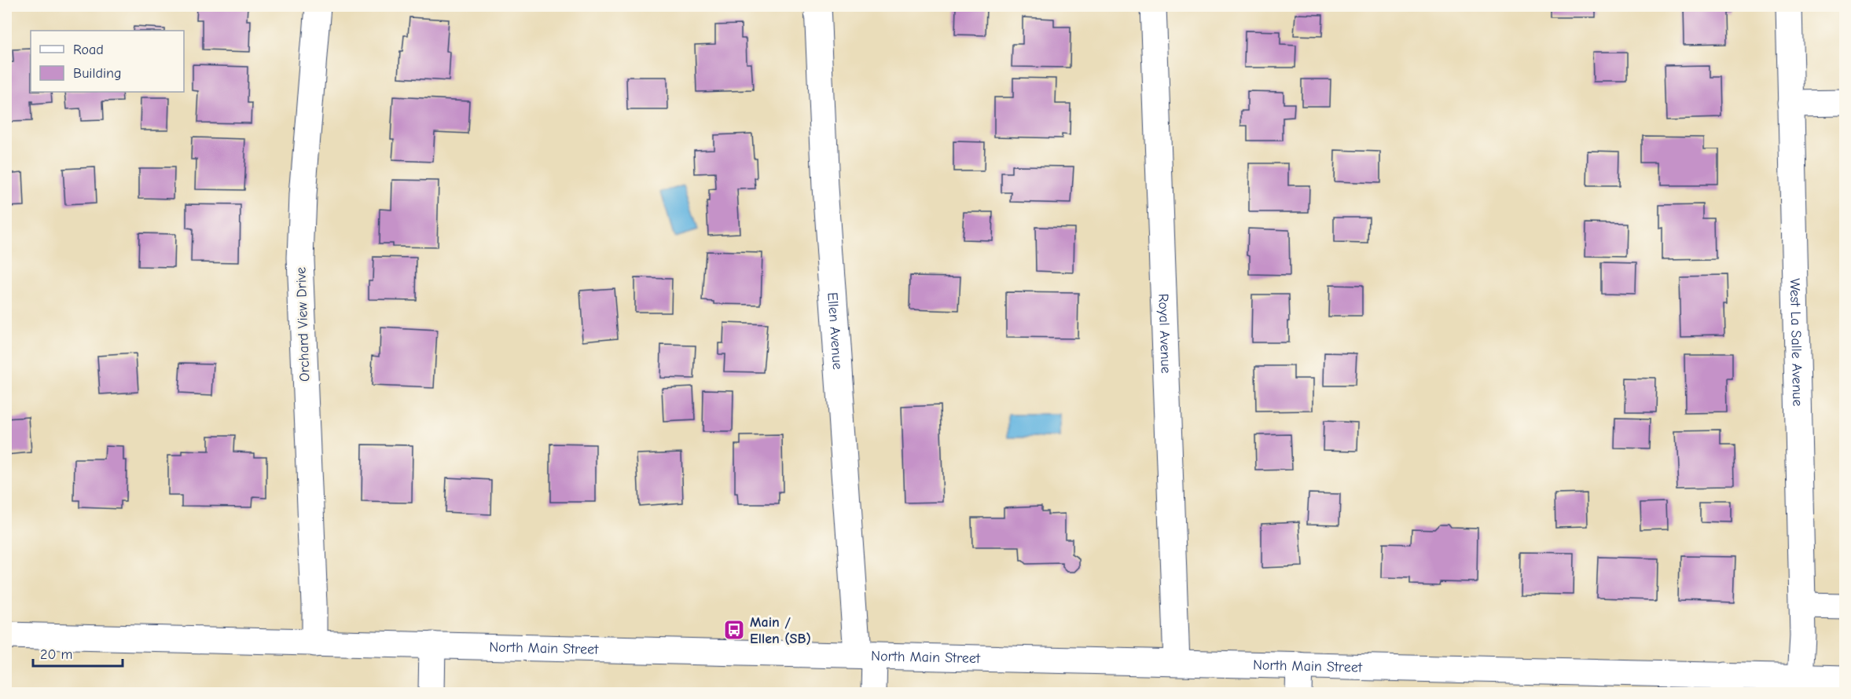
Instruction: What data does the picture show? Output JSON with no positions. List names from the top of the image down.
{
  "streets": {
    "street": [
      "Orchard View Drive",
      "Ellen Avenue",
      "Royal Avenue",
      "West La Salle Avenue",
      "North Main Street"
    ]
  },
  "crossings": [
    ["Orchard View Drive", "North Main Street"],
    ["Ellen Avenue", "North Main Street"],
    ["Royal Avenue", "North Main Street"],
    ["West La Salle Avenue", "North Main Street"]
  ],
  "places": {
    "bus stop": ["Main / Ellen (SB)"]
  },
  "legend": ["Road", "Building"],
  "scale_bar": "20 m"
}
